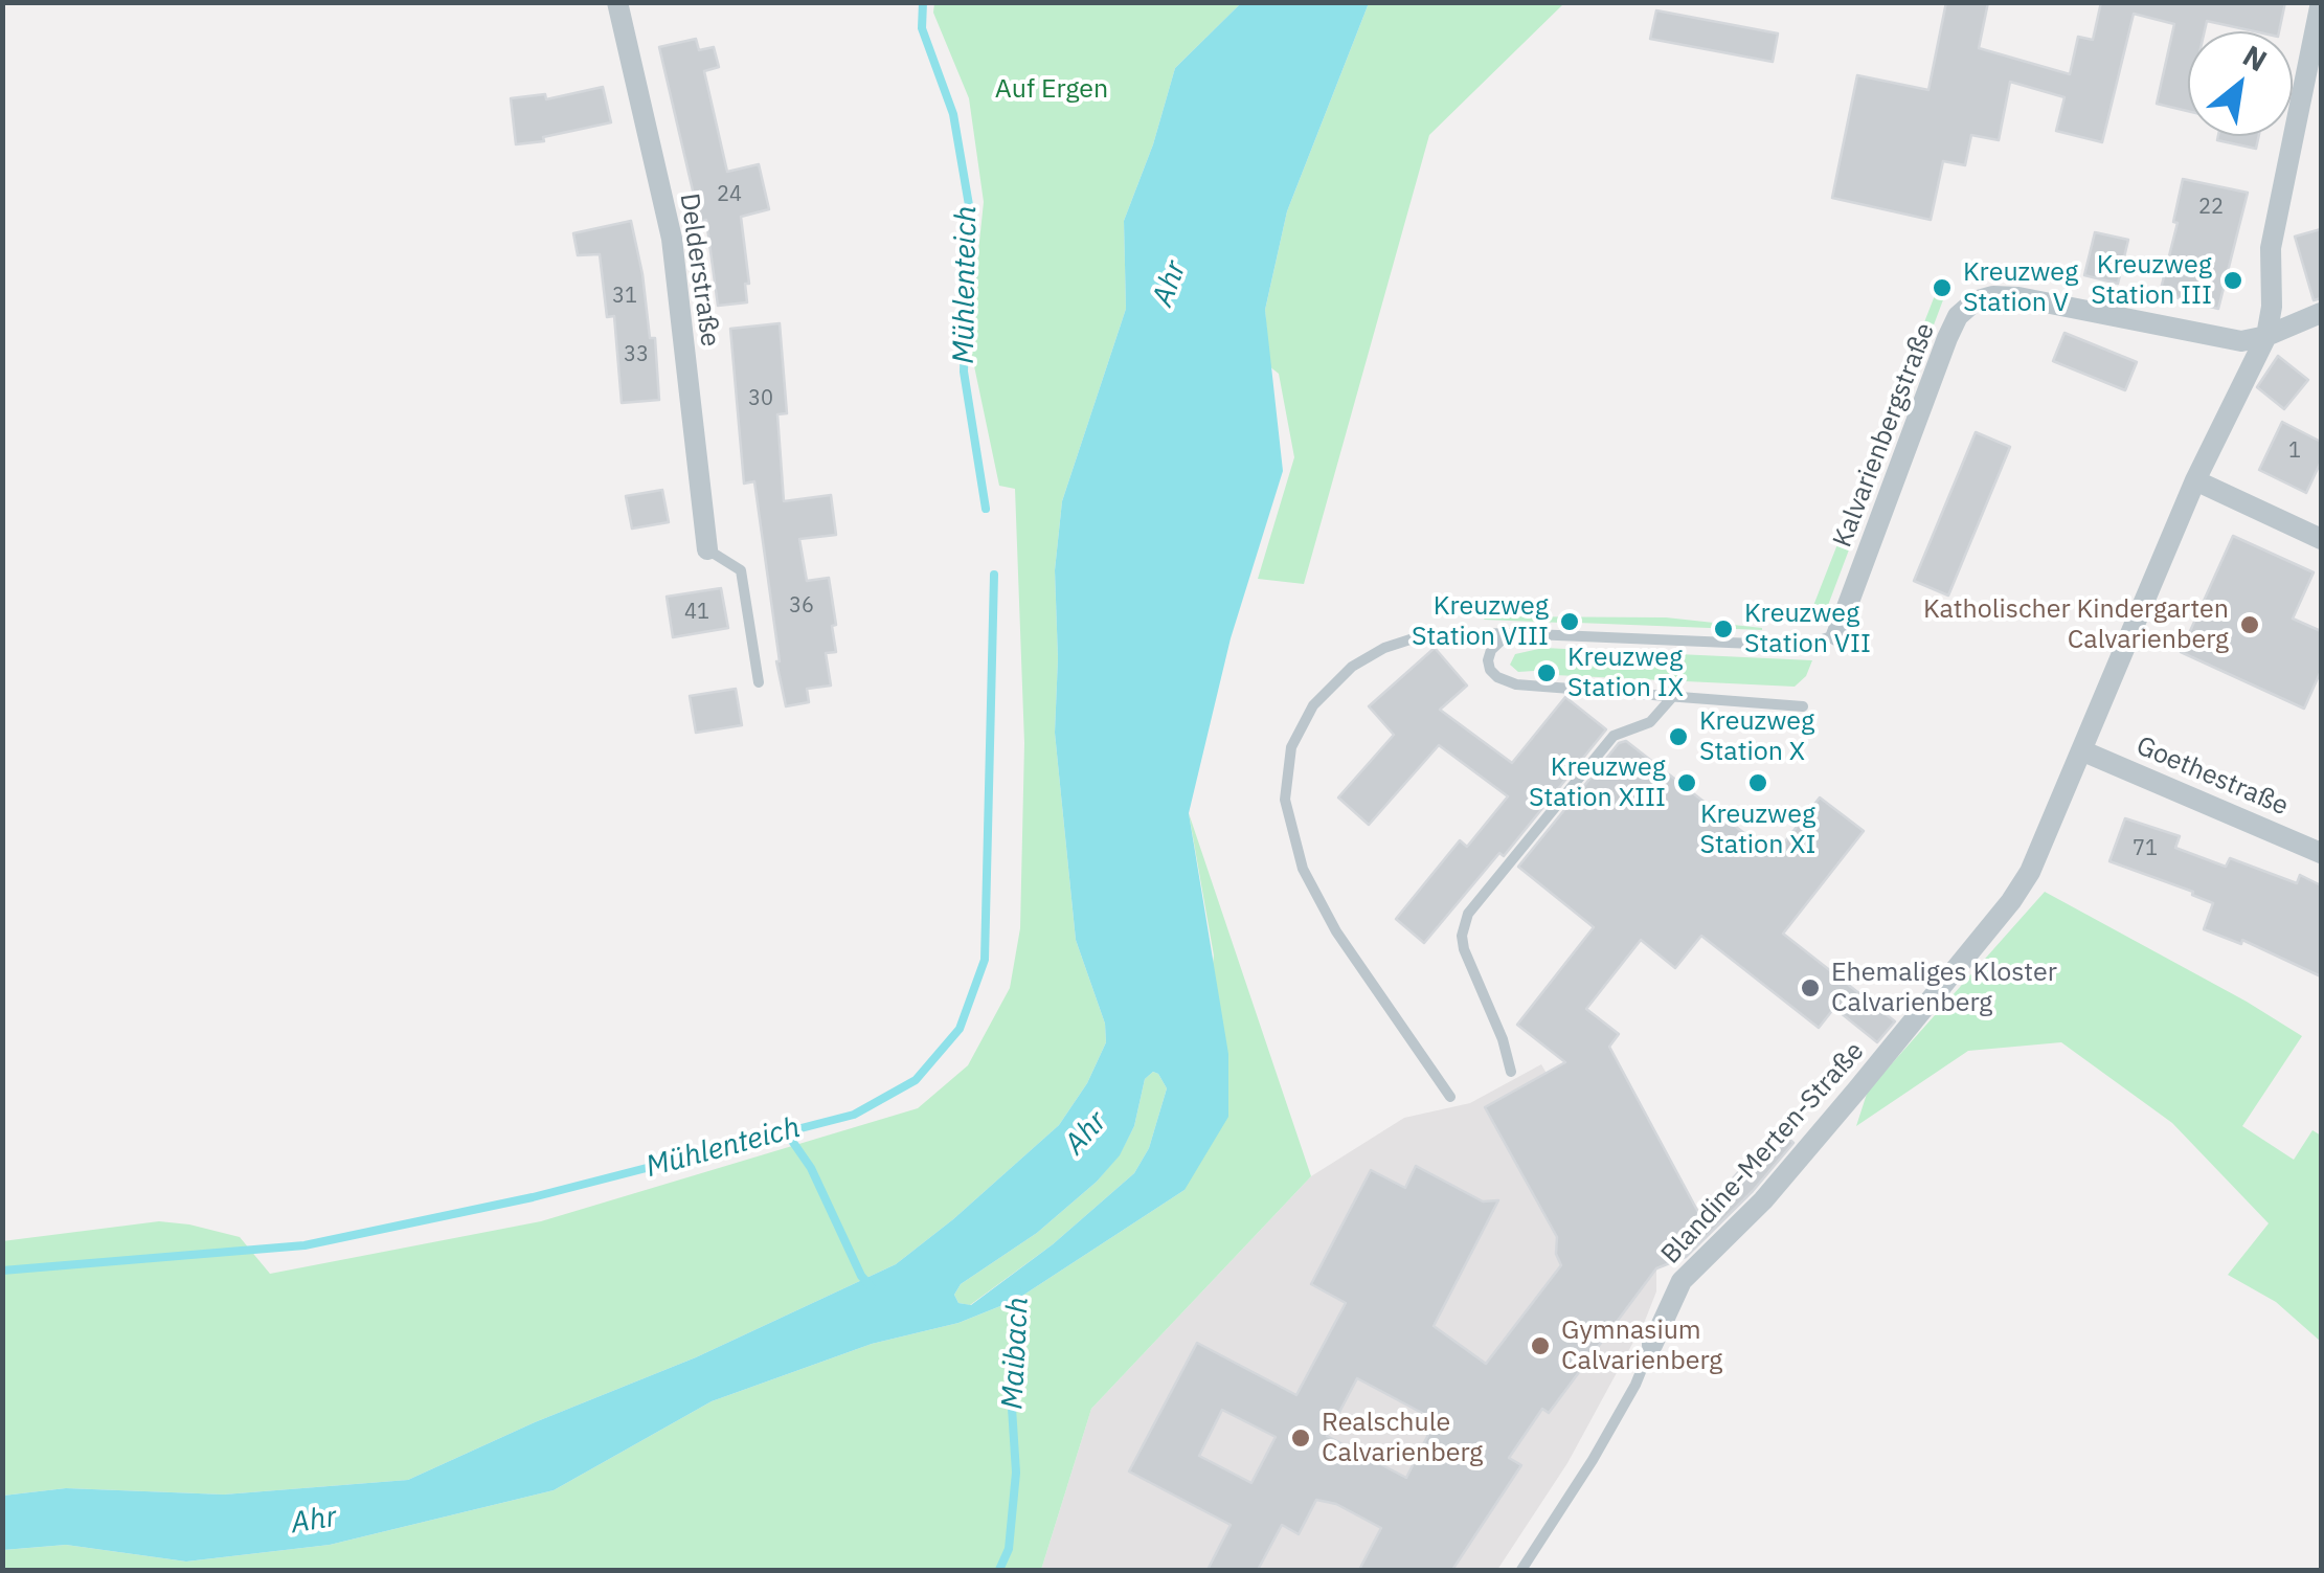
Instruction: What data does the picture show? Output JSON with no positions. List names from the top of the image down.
{
  "streets": {
    "street": [
      "Delderstraße",
      "Kalvarienbergstraße",
      "Goethestraße",
      "Blandine-Merten-Straße"
    ]
  },
  "crossings": [
    ["Kalvarienbergstraße", "Blandine-Merten-Straße"],
    ["Goethestraße", "Blandine-Merten-Straße"]
  ],
  "water": ["Ahr", "Mühlenteich", "Maibach"],
  "parks": ["Auf Ergen"],
  "places": [
    "Kreuzweg Station III",
    "Kreuzweg Station V",
    "Kreuzweg Station VIII",
    "Katholischer Kindergarten Calvarienberg",
    "Kreuzweg Station VII",
    "Kreuzweg Station IX",
    "Kreuzweg Station X",
    "Kreuzweg Station XIII",
    "Kreuzweg Station XI",
    "Ehemaliges Kloster Calvarienberg",
    "Gymnasium Calvarienberg",
    "Realschule Calvarienberg"
  ],
  "house_numbers": [
    "24",
    "22",
    "31",
    "33",
    "30",
    "1",
    "36",
    "41",
    "71"
  ],
  "north": "top right"
}
